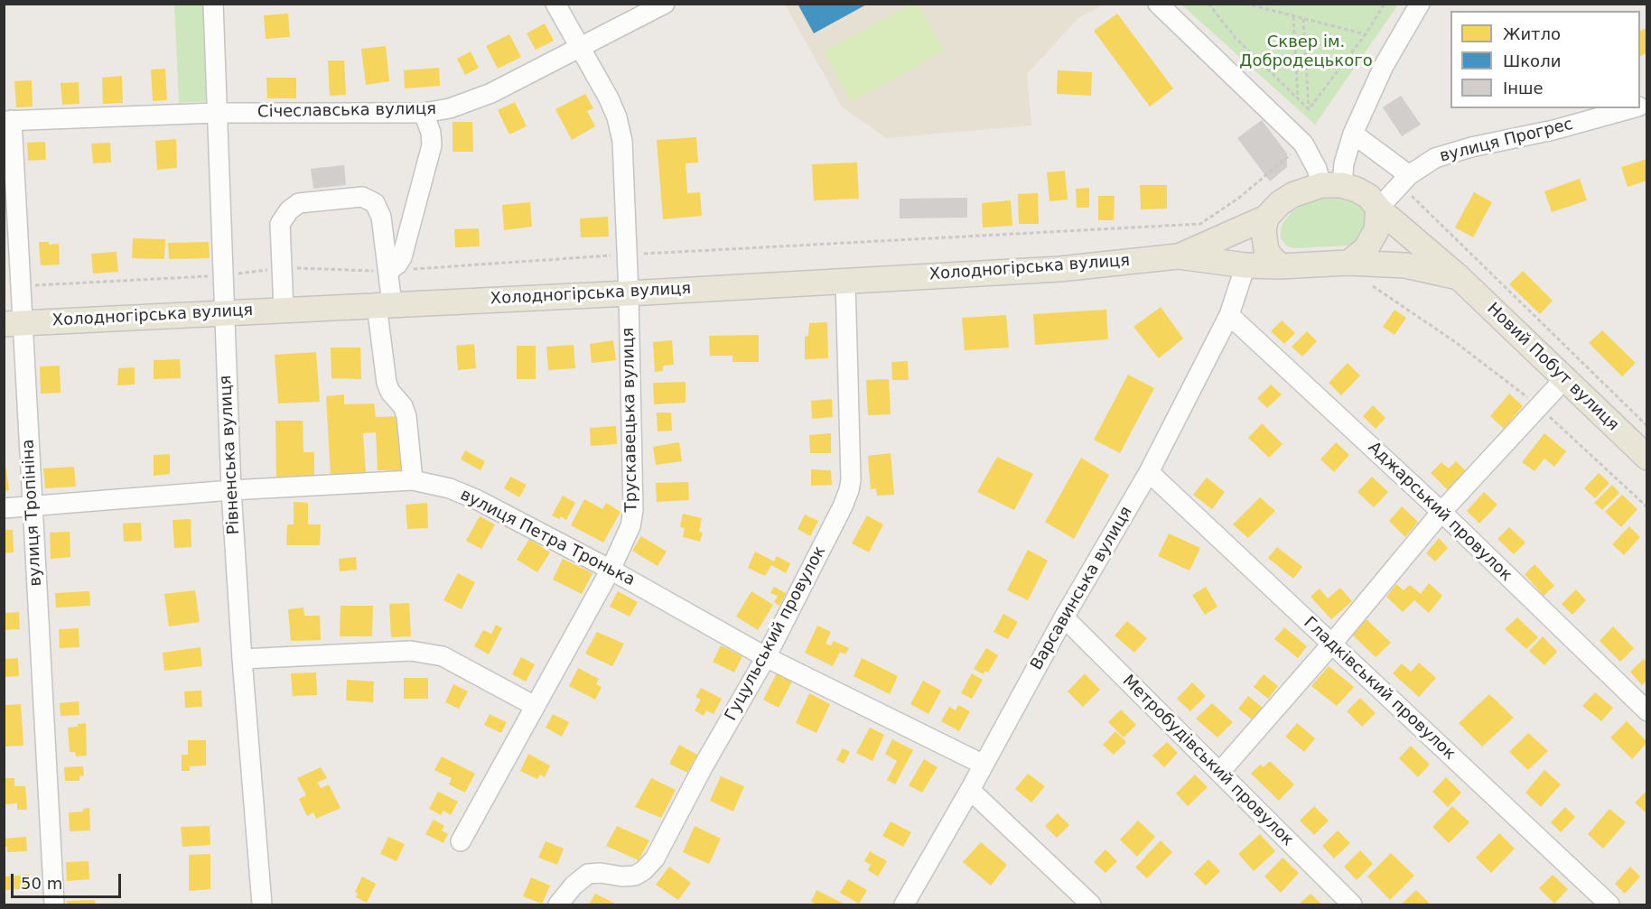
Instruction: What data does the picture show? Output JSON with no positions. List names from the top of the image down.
{
  "streets": {
    "main road": ["Холодногірська вулиця", "Новий Побут вулиця"],
    "street": [
      "Січеславська вулиця",
      "вулиця Прогрес",
      "Трускавецька вулиця",
      "Рівненська вулиця",
      "Аджарський провулок",
      "вулиця Тропініна",
      "вулиця Петра Тронька",
      "Варсавинська вулиця",
      "Гуцульський провулок",
      "Гладківський провулок",
      "Метробудівський провулок"
    ]
  },
  "crossings": [
    ["Січеславська вулиця", "Трускавецька вулиця"],
    ["Січеславська вулиця", "Рівненська вулиця"],
    ["Січеславська вулиця", "вулиця Тропініна"],
    ["вулиця Прогрес", "Холодногірська вулиця"],
    ["вулиця Прогрес", "Новий Побут вулиця"],
    ["Холодногірська вулиця", "Новий Побут вулиця"],
    ["Холодногірська вулиця", "Трускавецька вулиця"],
    ["Холодногірська вулиця", "Рівненська вулиця"],
    ["Холодногірська вулиця", "вулиця Тропініна"],
    ["Холодногірська вулиця", "Варсавинська вулиця"],
    ["Холодногірська вулиця", "Гуцульський провулок"],
    ["Трускавецька вулиця", "вулиця Петра Тронька"],
    ["Рівненська вулиця", "вулиця Петра Тронька"],
    ["Аджарський провулок", "Варсавинська вулиця"],
    ["вулиця Тропініна", "вулиця Петра Тронька"],
    ["вулиця Петра Тронька", "Варсавинська вулиця"],
    ["вулиця Петра Тронька", "Гуцульський провулок"],
    ["Варсавинська вулиця", "Гладківський провулок"],
    ["Варсавинська вулиця", "Метробудівський провулок"]
  ],
  "parks": ["Сквер ім. Добродецького"],
  "legend": ["Житло", "Школи", "Інше"],
  "scale_bar": "50 m"
}
